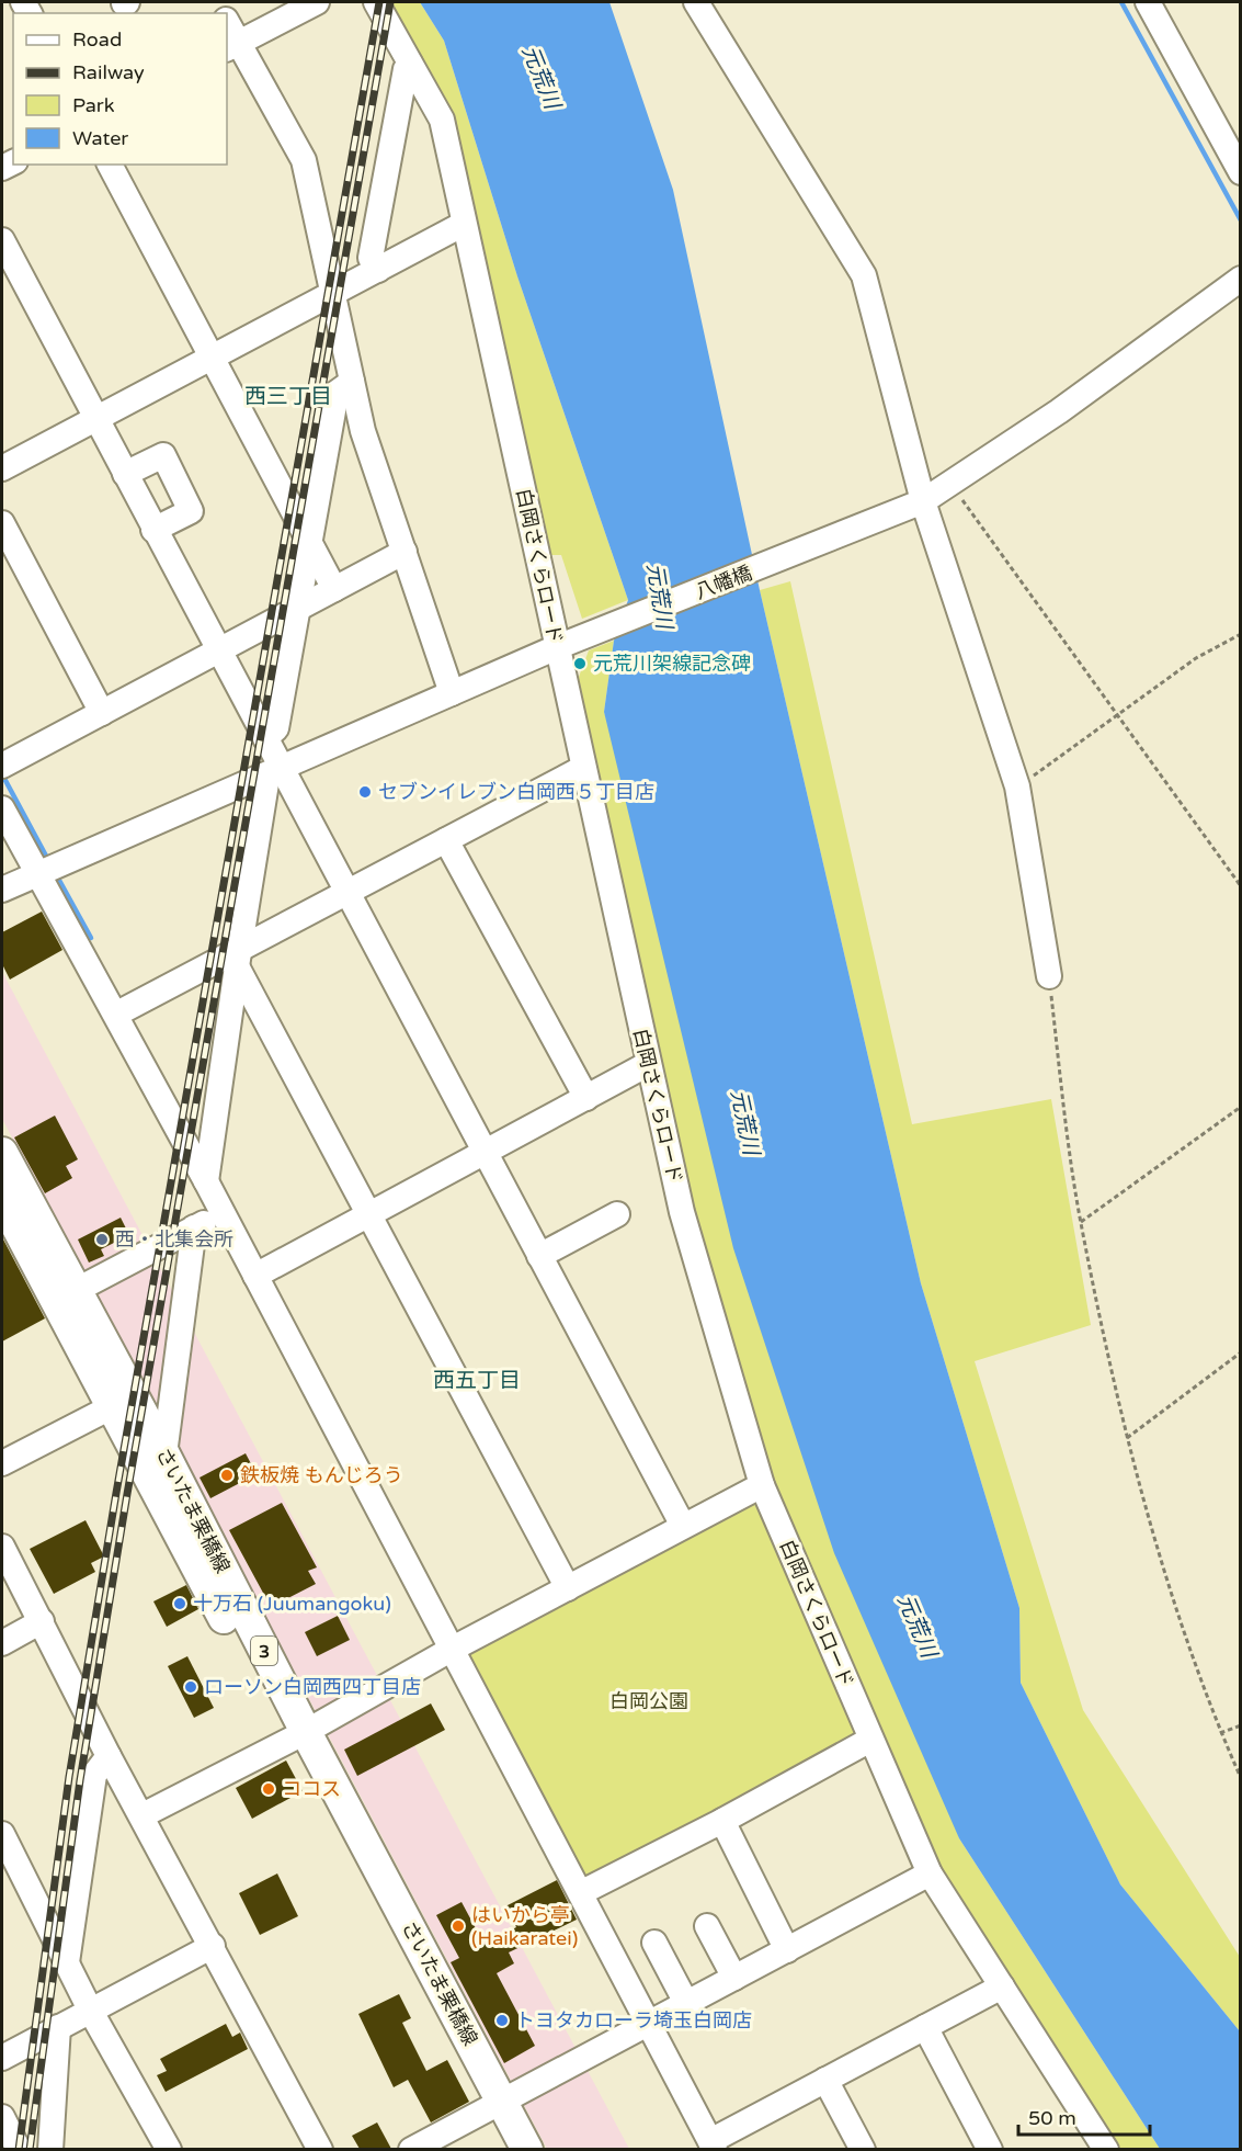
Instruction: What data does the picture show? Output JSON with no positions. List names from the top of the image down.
{
  "streets": {
    "main road": ["さいたま栗橋線", "3"],
    "street": ["白岡さくらロード", "八幡橋"]
  },
  "crossings": [
    ["白岡さくらロード", "八幡橋"]
  ],
  "districts": ["西三丁目", "西五丁目"],
  "water": ["元荒川"],
  "parks": ["白岡公園"],
  "places": [
    "元荒川架線記念碑",
    "セブンイレブン白岡西５丁目店",
    "西・北集会所",
    "鉄板焼 もんじろう",
    "十万石 (Juumangoku)",
    "ローソン白岡西四丁目店",
    "ココス",
    "はいから亭 (Haikaratei)",
    "トヨタカローラ埼玉白岡店"
  ],
  "legend": [
    "Road",
    "Railway",
    "Park",
    "Water"
  ],
  "scale_bar": "50 m"
}
